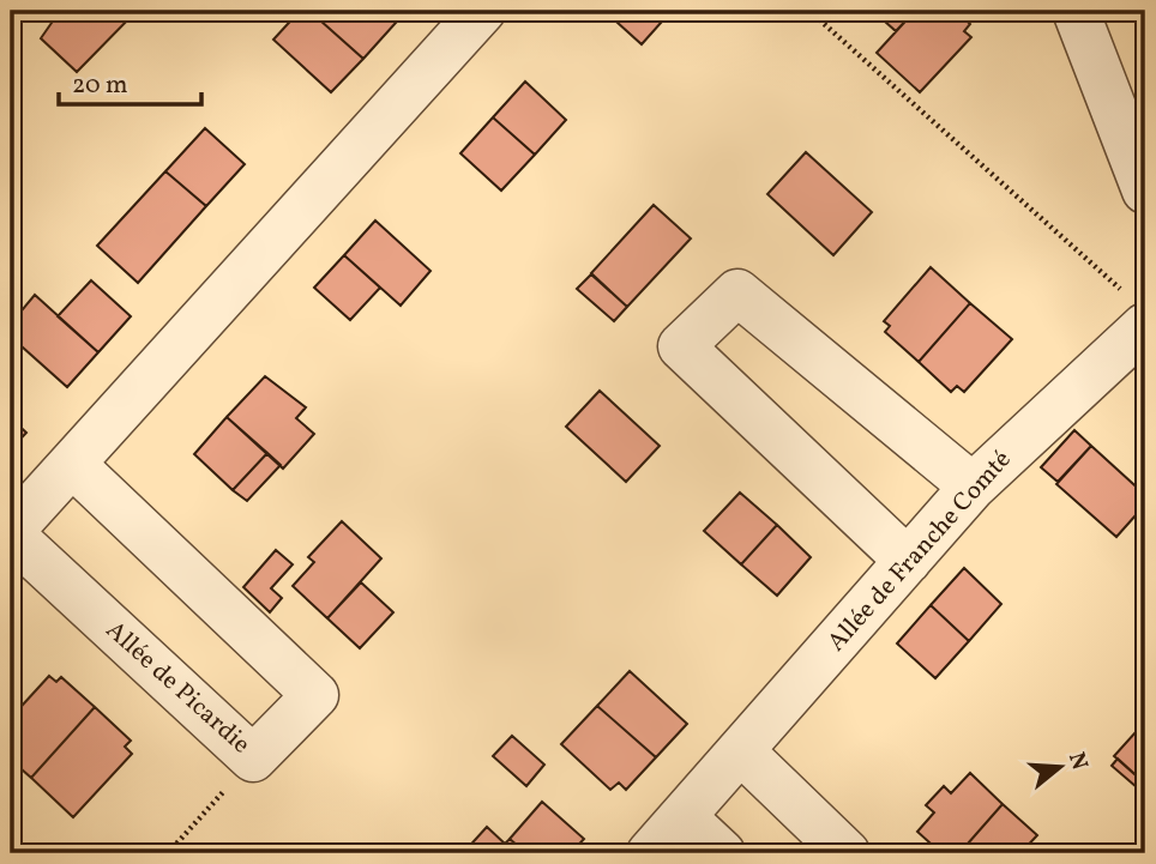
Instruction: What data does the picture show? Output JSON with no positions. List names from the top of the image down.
{
  "streets": {
    "street": ["Allée de Franche Comté", "Allée de Picardie"]
  },
  "scale_bar": "20 m",
  "north": "right"
}
